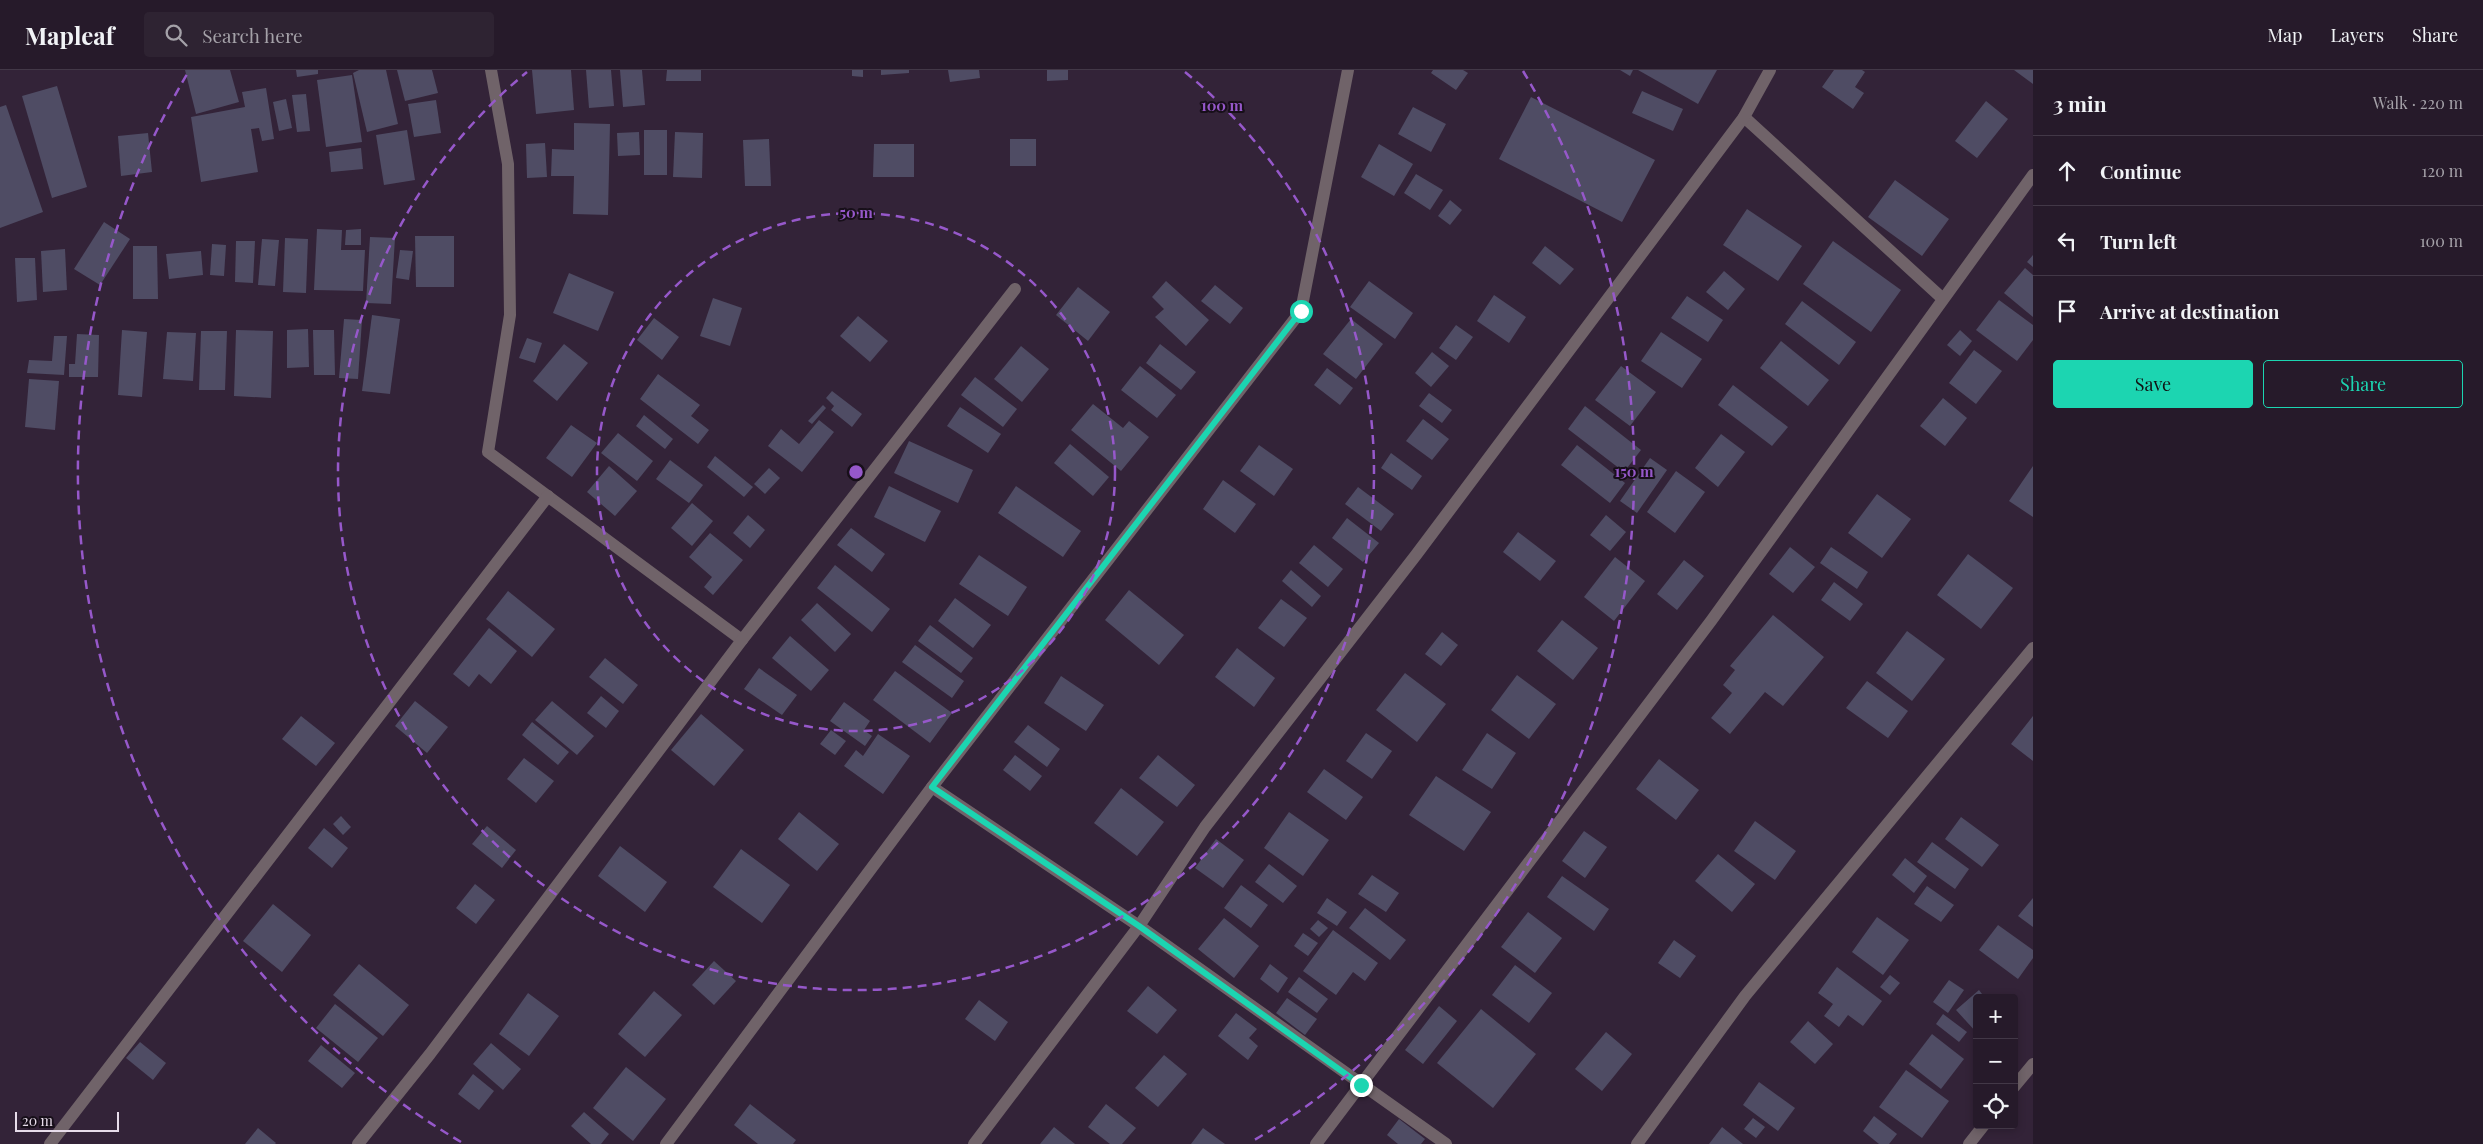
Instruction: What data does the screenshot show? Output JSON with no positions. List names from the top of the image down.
{
  "scale_bar": "20 m",
  "page": {
    "header": "Mapleaf",
    "search": "Search here",
    "nav": ["Map", "Layers", "Share"],
    "heading": ["3 min", "Walk · 220 m"],
    "list": [
      ["Continue", "120 m"],
      ["Turn left", "100 m"],
      "Arrive at destination"
    ],
    "buttons": ["Save", "Share"],
    "map_buttons": ["+", "−"],
    "scale": "20 m"
  },
  "rings": ["100 m", "50 m", "150 m"]
}
